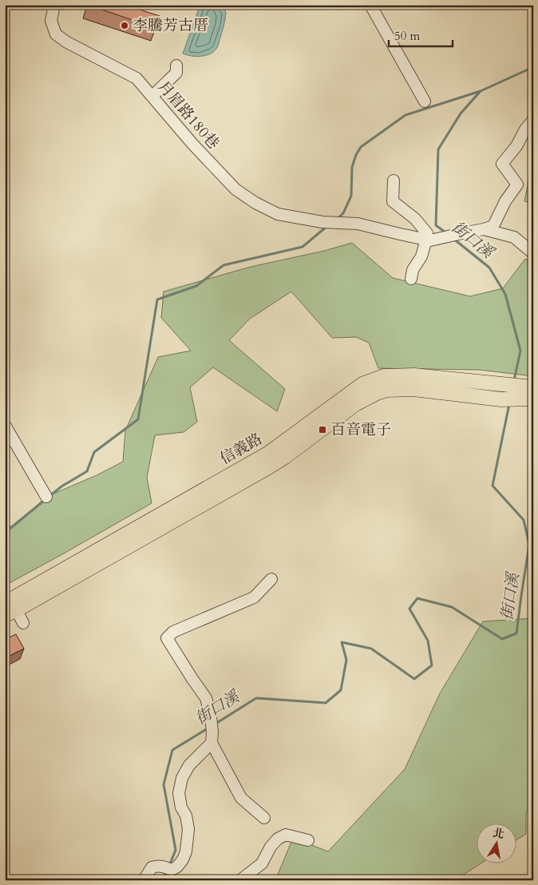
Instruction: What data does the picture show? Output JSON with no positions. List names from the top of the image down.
{
  "streets": {
    "main road": ["信義路"],
    "street": ["月眉路180巷"]
  },
  "water": ["街口溪"],
  "places": {
    "other": ["李騰芳古厝"],
    "transit": ["百音電子"]
  },
  "scale_bar": "50 m",
  "north": "top"
}
